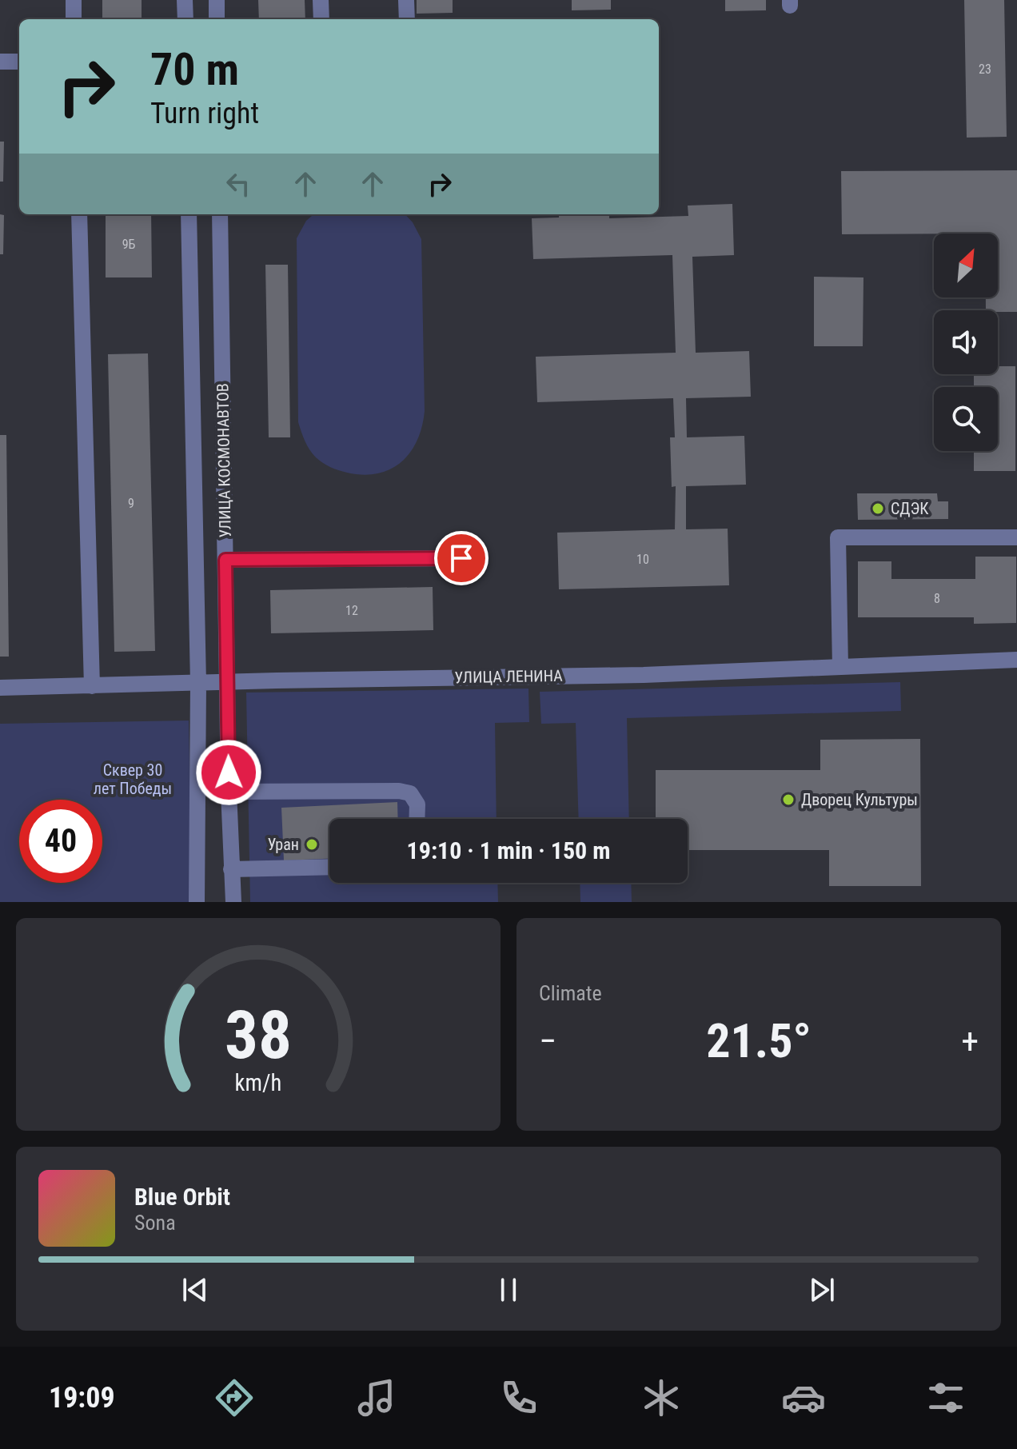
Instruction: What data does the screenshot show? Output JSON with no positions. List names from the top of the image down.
{
  "streets": {
    "street": ["УЛИЦА КОСМОНАВТОВ", "УЛИЦА ЛЕНИНА"]
  },
  "crossings": [
    ["УЛИЦА КОСМОНАВТОВ", "УЛИЦА ЛЕНИНА"]
  ],
  "parks": ["Сквер 30 лет Победы"],
  "places": ["СДЭК", "Дворец Культуры", "Уран"],
  "house_numbers": [
    "23",
    "9Б",
    "9",
    "10",
    "8",
    "12"
  ],
  "north": "top right",
  "page": {
    "turn": ["70 m", "Turn right"],
    "limit": "40",
    "trip": "19:10 · 1 min · 150 m",
    "tile": "Climate",
    "heat": ["−", "21.5°", "+"],
    "song": ["Blue Orbit", "Sona"],
    "tabs": "19:09",
    "gauge": ["38", "km/h"]
  }
}
